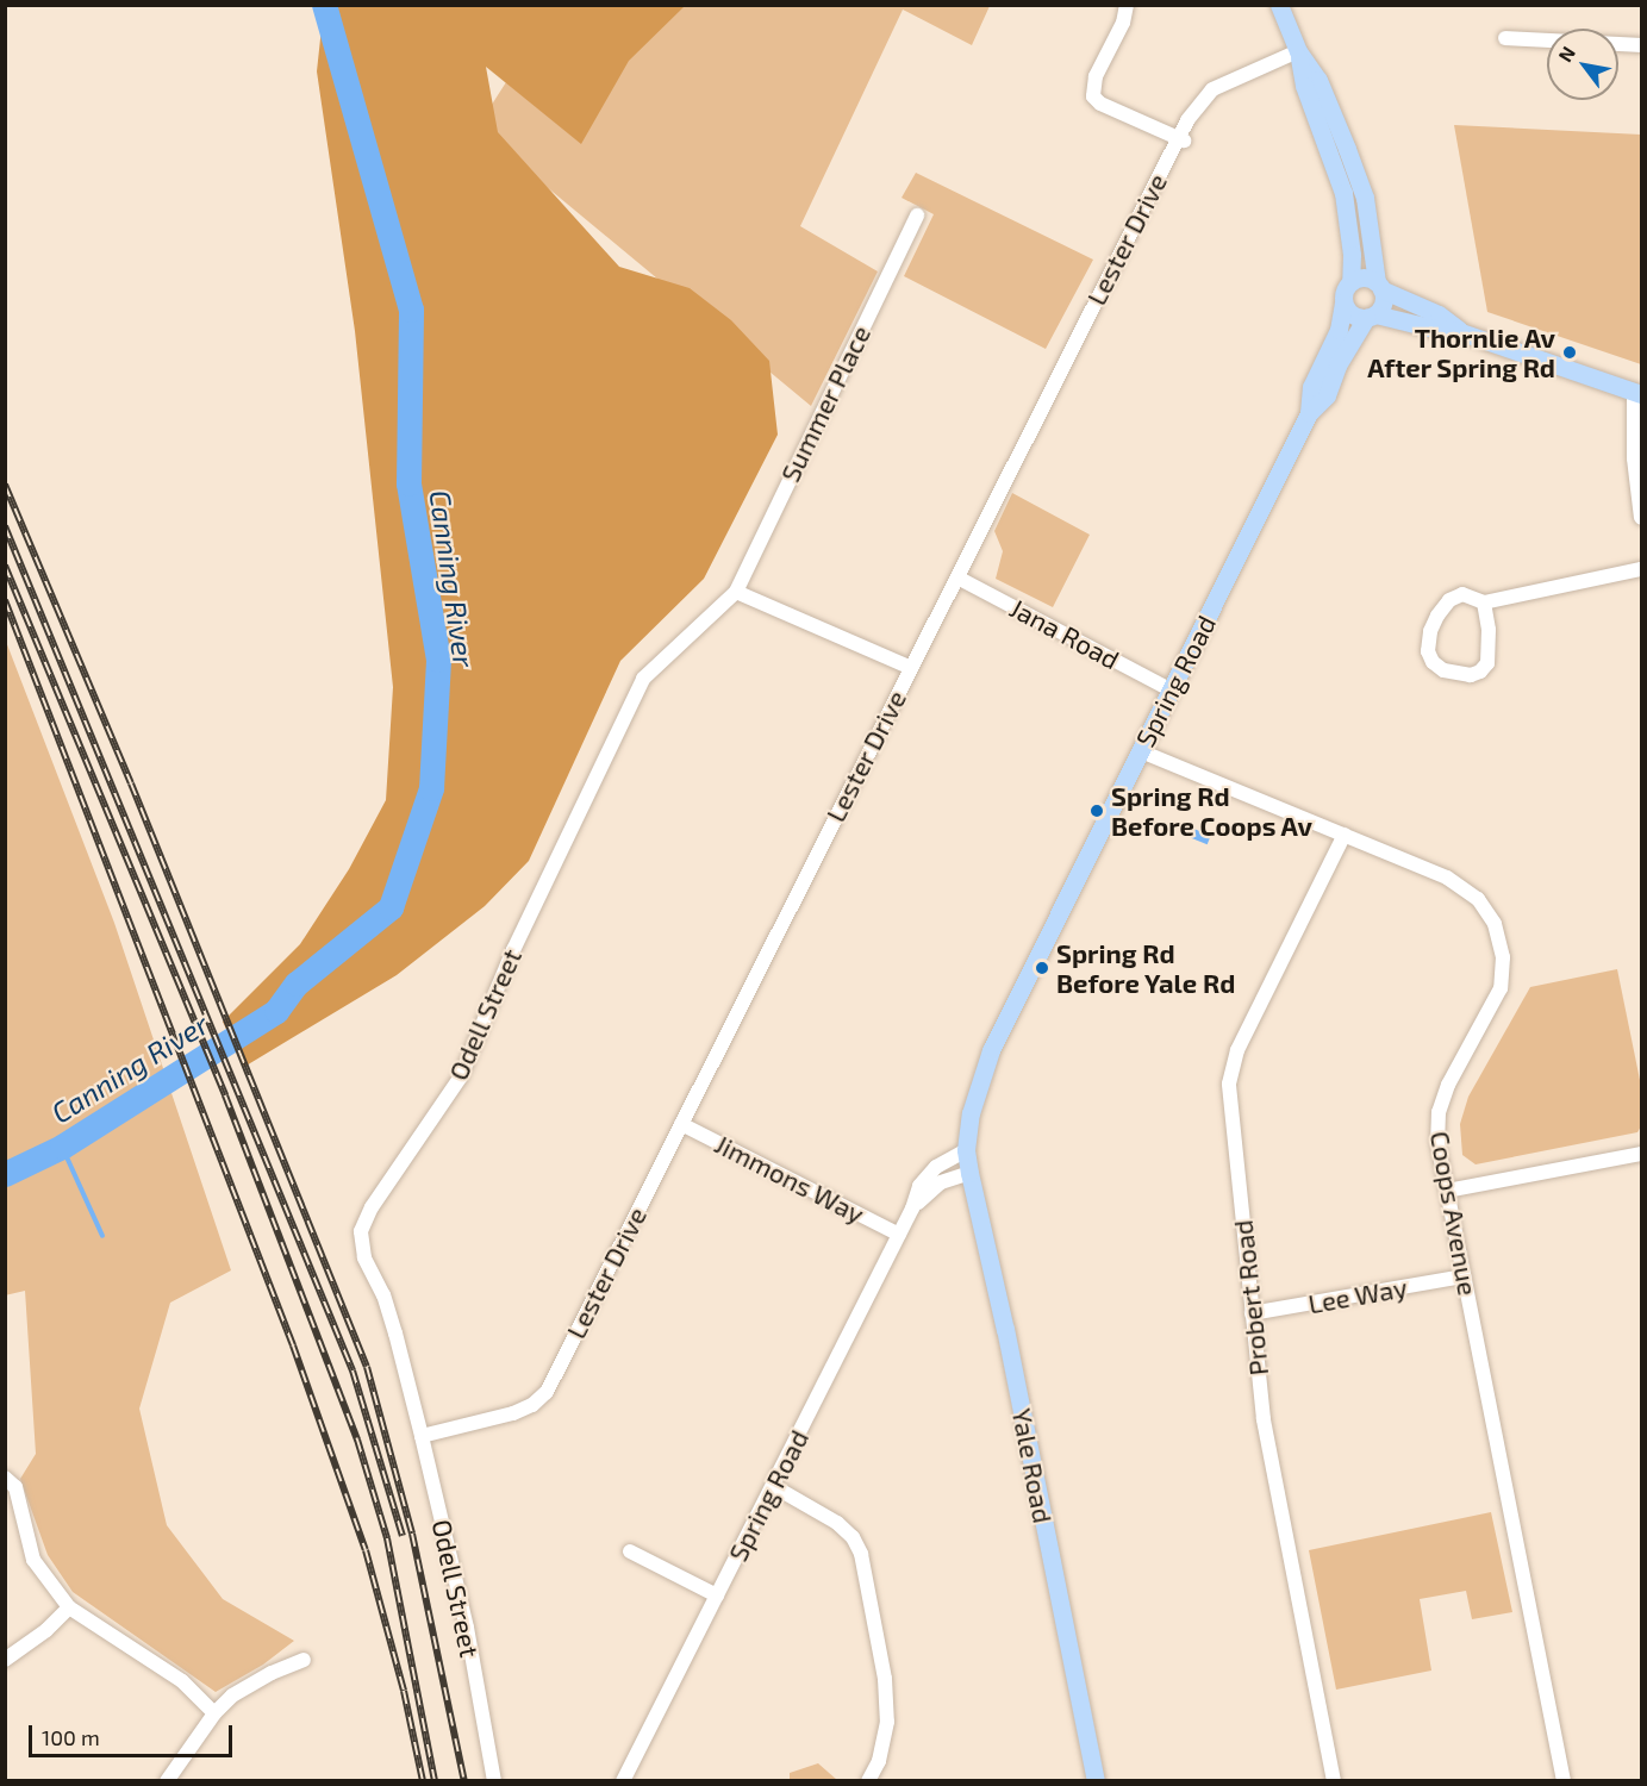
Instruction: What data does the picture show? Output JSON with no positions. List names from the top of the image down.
{
  "streets": {
    "main road": ["Spring Road", "Yale Road"],
    "street": [
      "Lester Drive",
      "Summer Place",
      "Jana Road",
      "Odell Street",
      "Jimmons Way",
      "Coops Avenue",
      "Lee Way",
      "Probert Road"
    ]
  },
  "crossings": [
    ["Lester Drive", "Jana Road"],
    ["Lester Drive", "Spring Road"],
    ["Lester Drive", "Odell Street"],
    ["Lester Drive", "Jimmons Way"],
    ["Summer Place", "Odell Street"],
    ["Jana Road", "Spring Road"],
    ["Spring Road", "Jimmons Way"],
    ["Spring Road", "Coops Avenue"],
    ["Spring Road", "Yale Road"],
    ["Coops Avenue", "Lee Way"],
    ["Coops Avenue", "Probert Road"],
    ["Lee Way", "Probert Road"]
  ],
  "water": ["Canning River"],
  "places": ["Thornlie Av After Spring Rd", "Spring Rd Before Coops Av", "Spring Rd Before Yale Rd"],
  "scale_bar": "100 m",
  "north": "top left"
}
